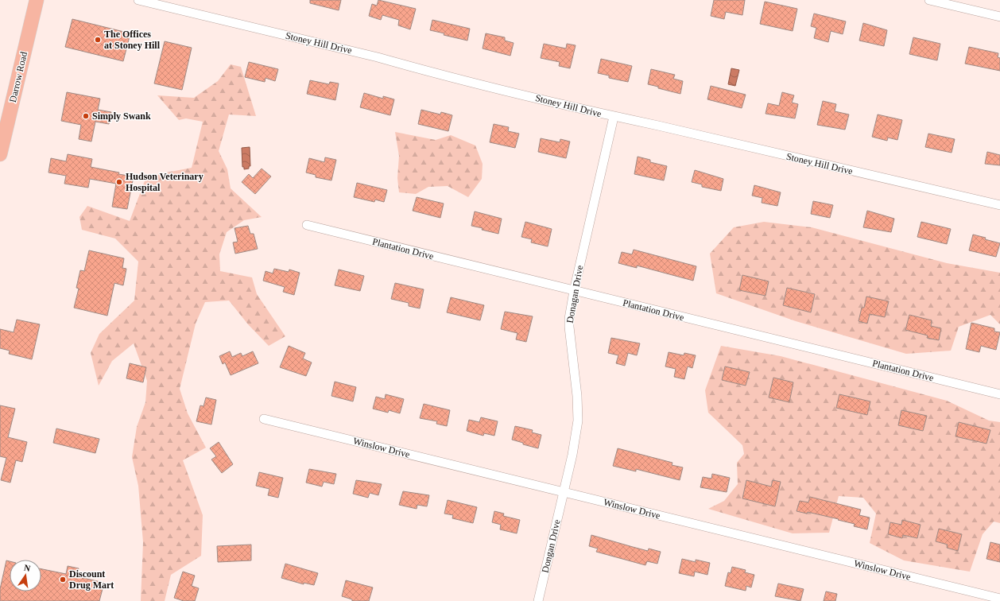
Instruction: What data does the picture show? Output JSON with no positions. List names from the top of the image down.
{
  "streets": {
    "main road": ["Darrow Road"],
    "street": [
      "Stoney Hill Drive",
      "Plantation Drive",
      "Donagan Drive",
      "Winslow Drive",
      "Dongan Drive"
    ]
  },
  "crossings": [
    ["Stoney Hill Drive", "Donagan Drive"],
    ["Plantation Drive", "Donagan Drive"],
    ["Donagan Drive", "Winslow Drive"],
    ["Donagan Drive", "Dongan Drive"],
    ["Winslow Drive", "Dongan Drive"]
  ],
  "places": [
    "The Offices at Stoney Hill",
    "Simply Swank",
    "Hudson Veterinary Hospital",
    "Discount Drug Mart"
  ],
  "north": "top"
}
